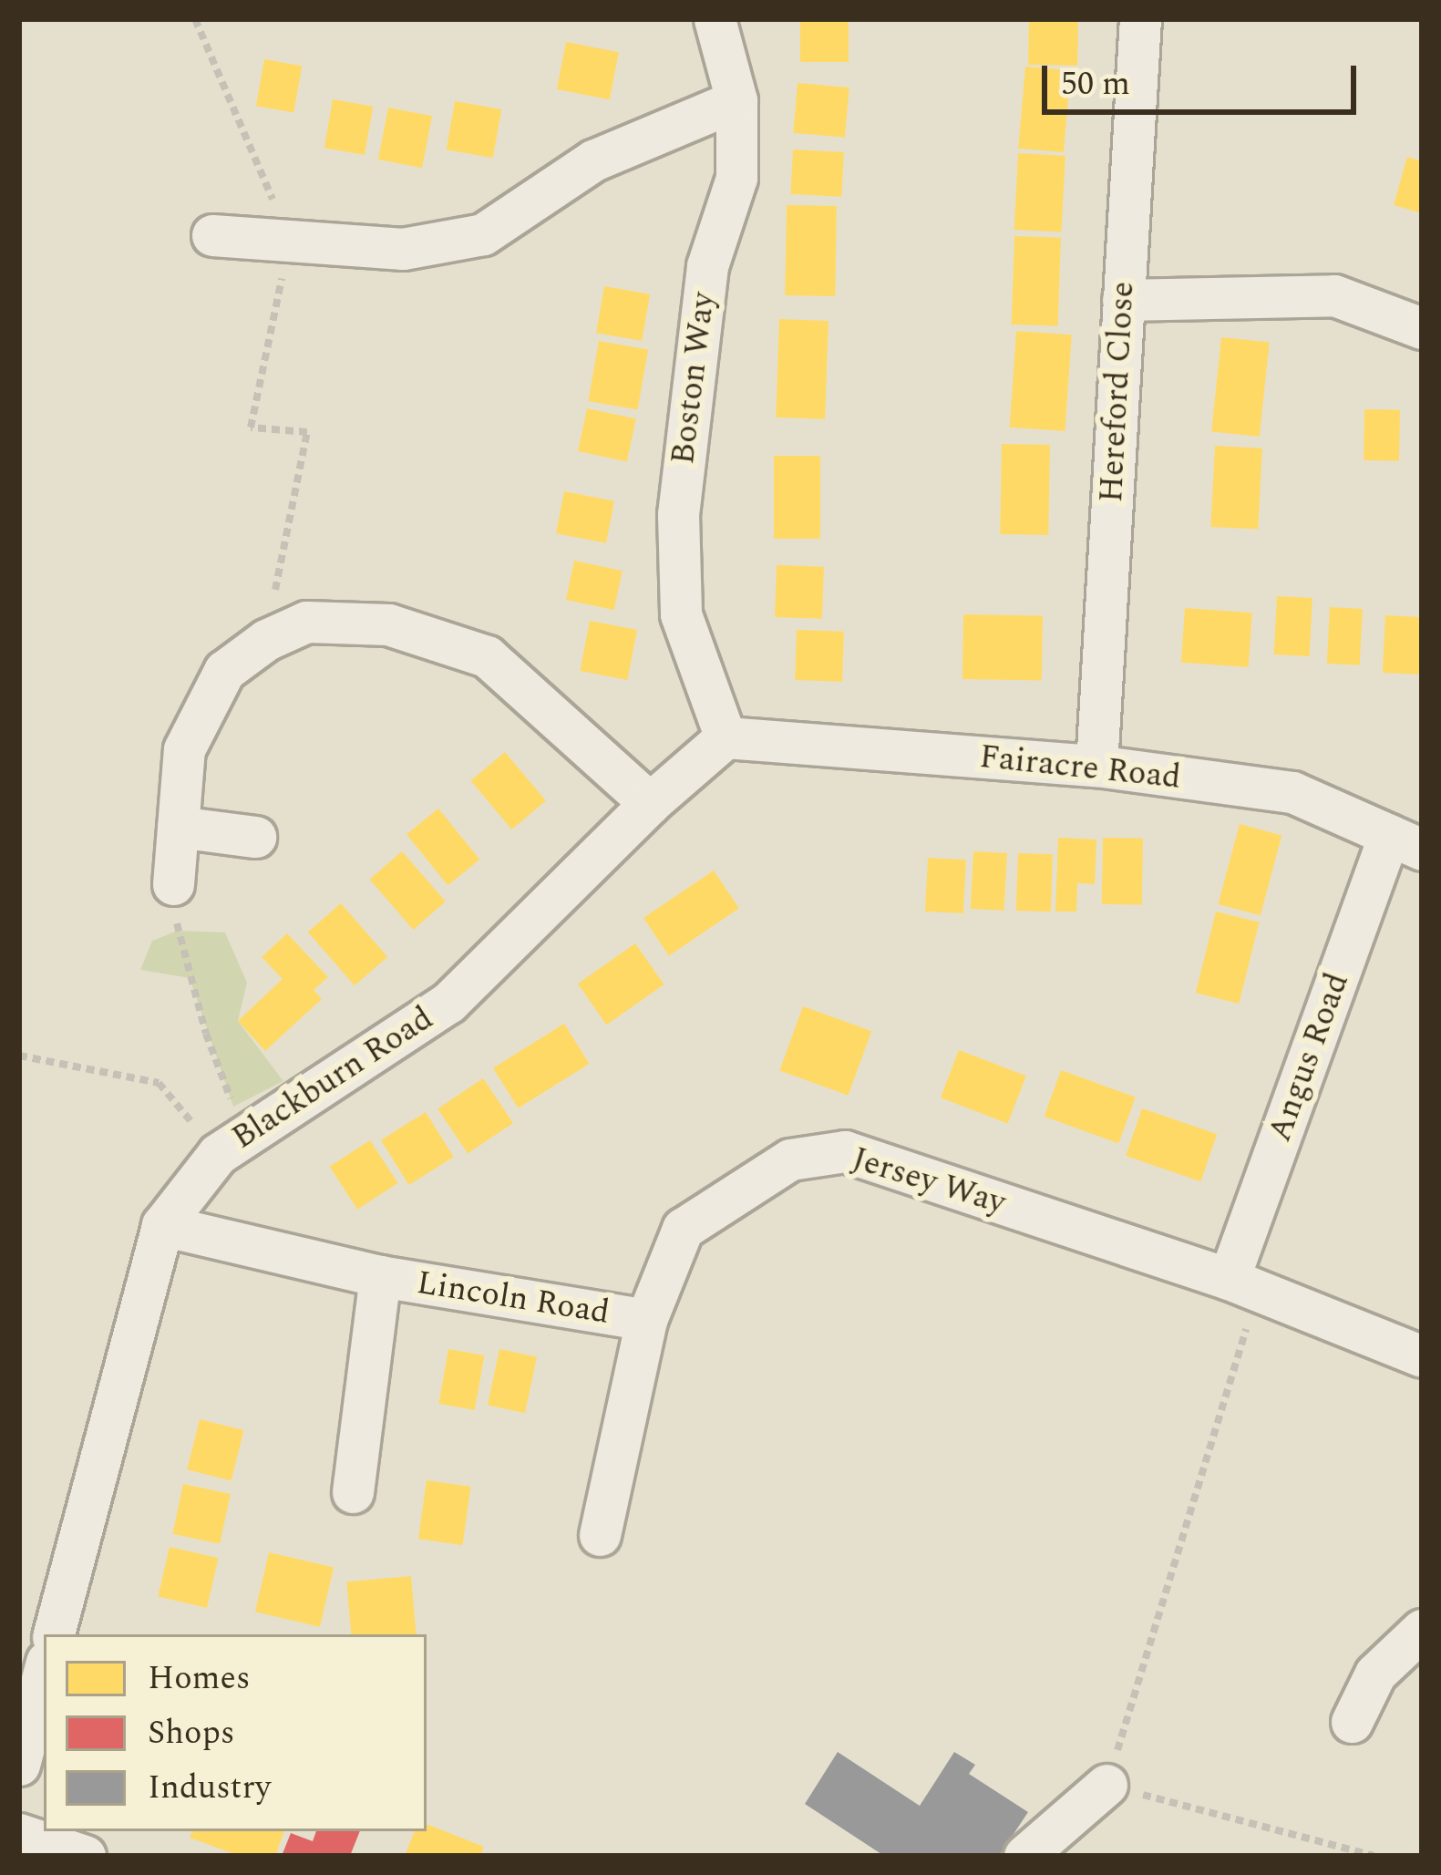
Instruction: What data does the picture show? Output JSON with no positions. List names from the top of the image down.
{
  "streets": {
    "street": [
      "Boston Way",
      "Hereford Close",
      "Fairacre Road",
      "Angus Road",
      "Blackburn Road",
      "Jersey Way",
      "Lincoln Road"
    ]
  },
  "crossings": [
    ["Boston Way", "Fairacre Road"],
    ["Boston Way", "Blackburn Road"],
    ["Hereford Close", "Fairacre Road"],
    ["Fairacre Road", "Angus Road"],
    ["Fairacre Road", "Blackburn Road"],
    ["Angus Road", "Jersey Way"],
    ["Blackburn Road", "Lincoln Road"],
    ["Jersey Way", "Lincoln Road"]
  ],
  "legend": ["Homes", "Shops", "Industry"],
  "scale_bar": "50 m"
}
